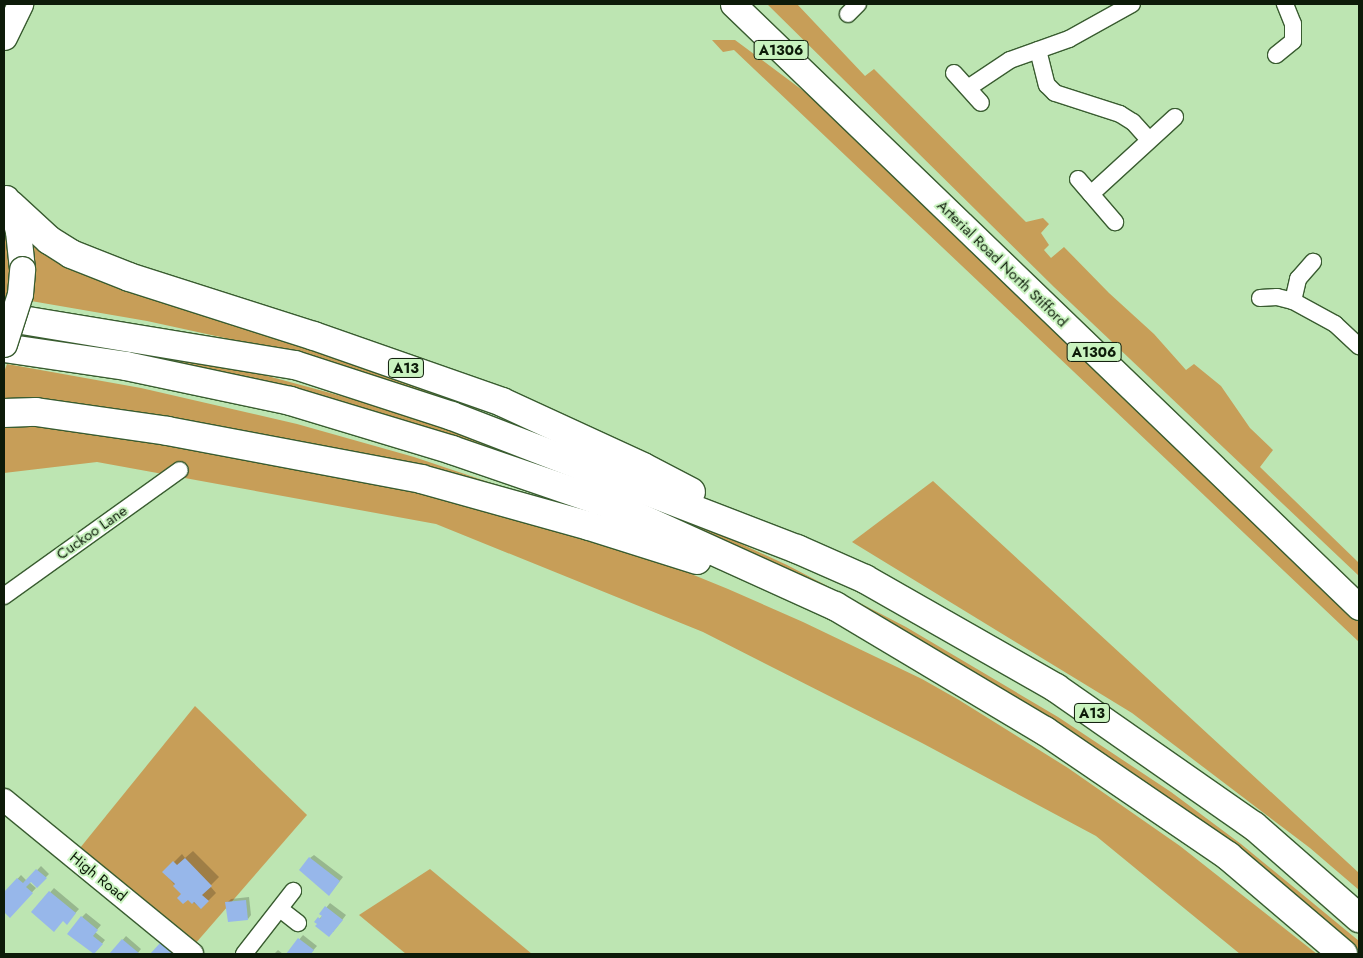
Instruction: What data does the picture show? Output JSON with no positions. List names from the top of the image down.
{
  "streets": {
    "highway": ["A13"],
    "main road": ["A1306", "Arterial Road North Stifford"],
    "street": ["Cuckoo Lane", "High Road"]
  }
}
